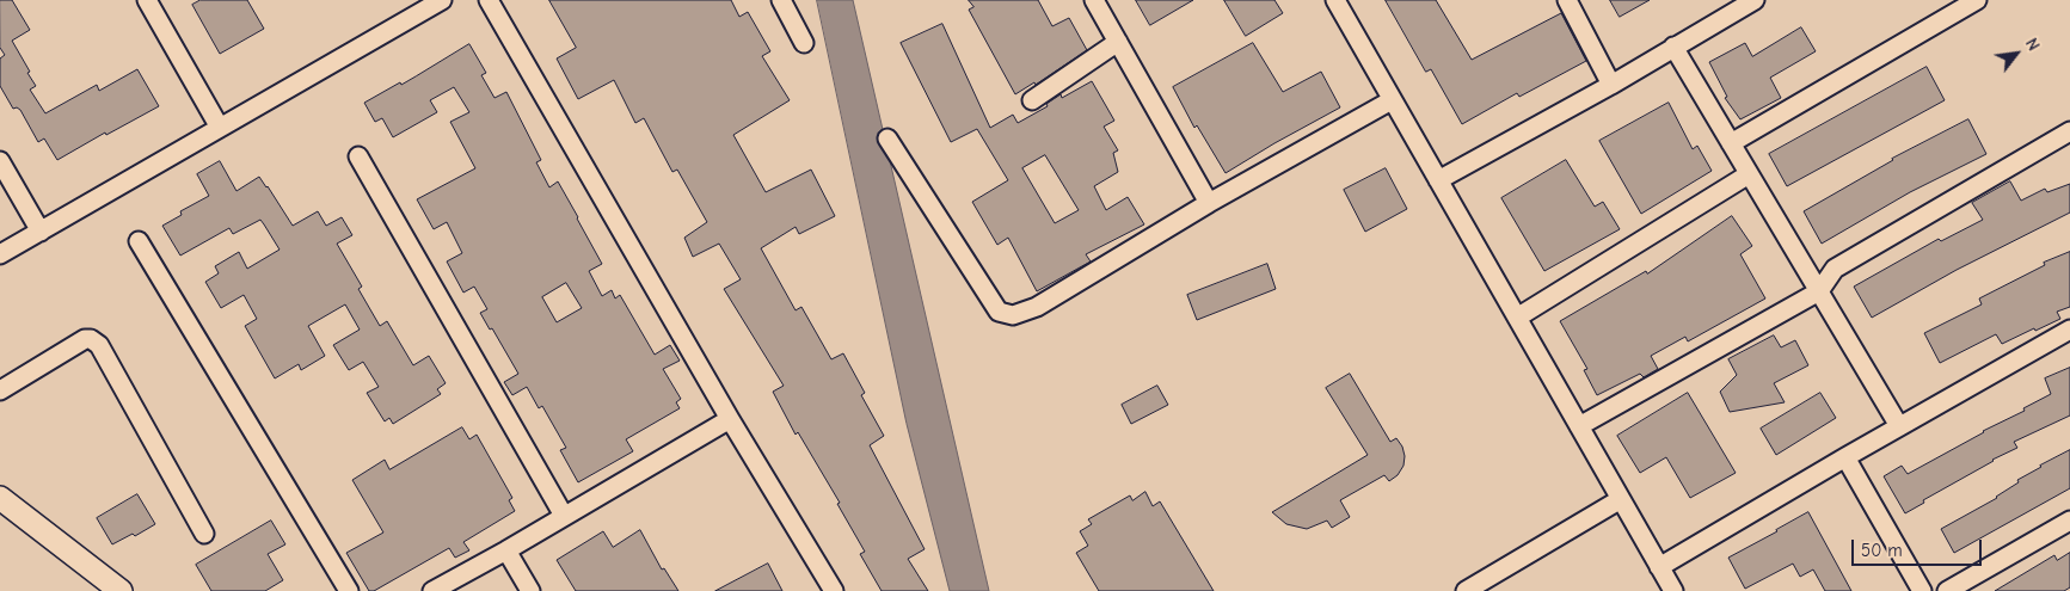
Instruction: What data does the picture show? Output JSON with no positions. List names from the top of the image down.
{
  "scale_bar": "50 m",
  "north": "top right"
}
